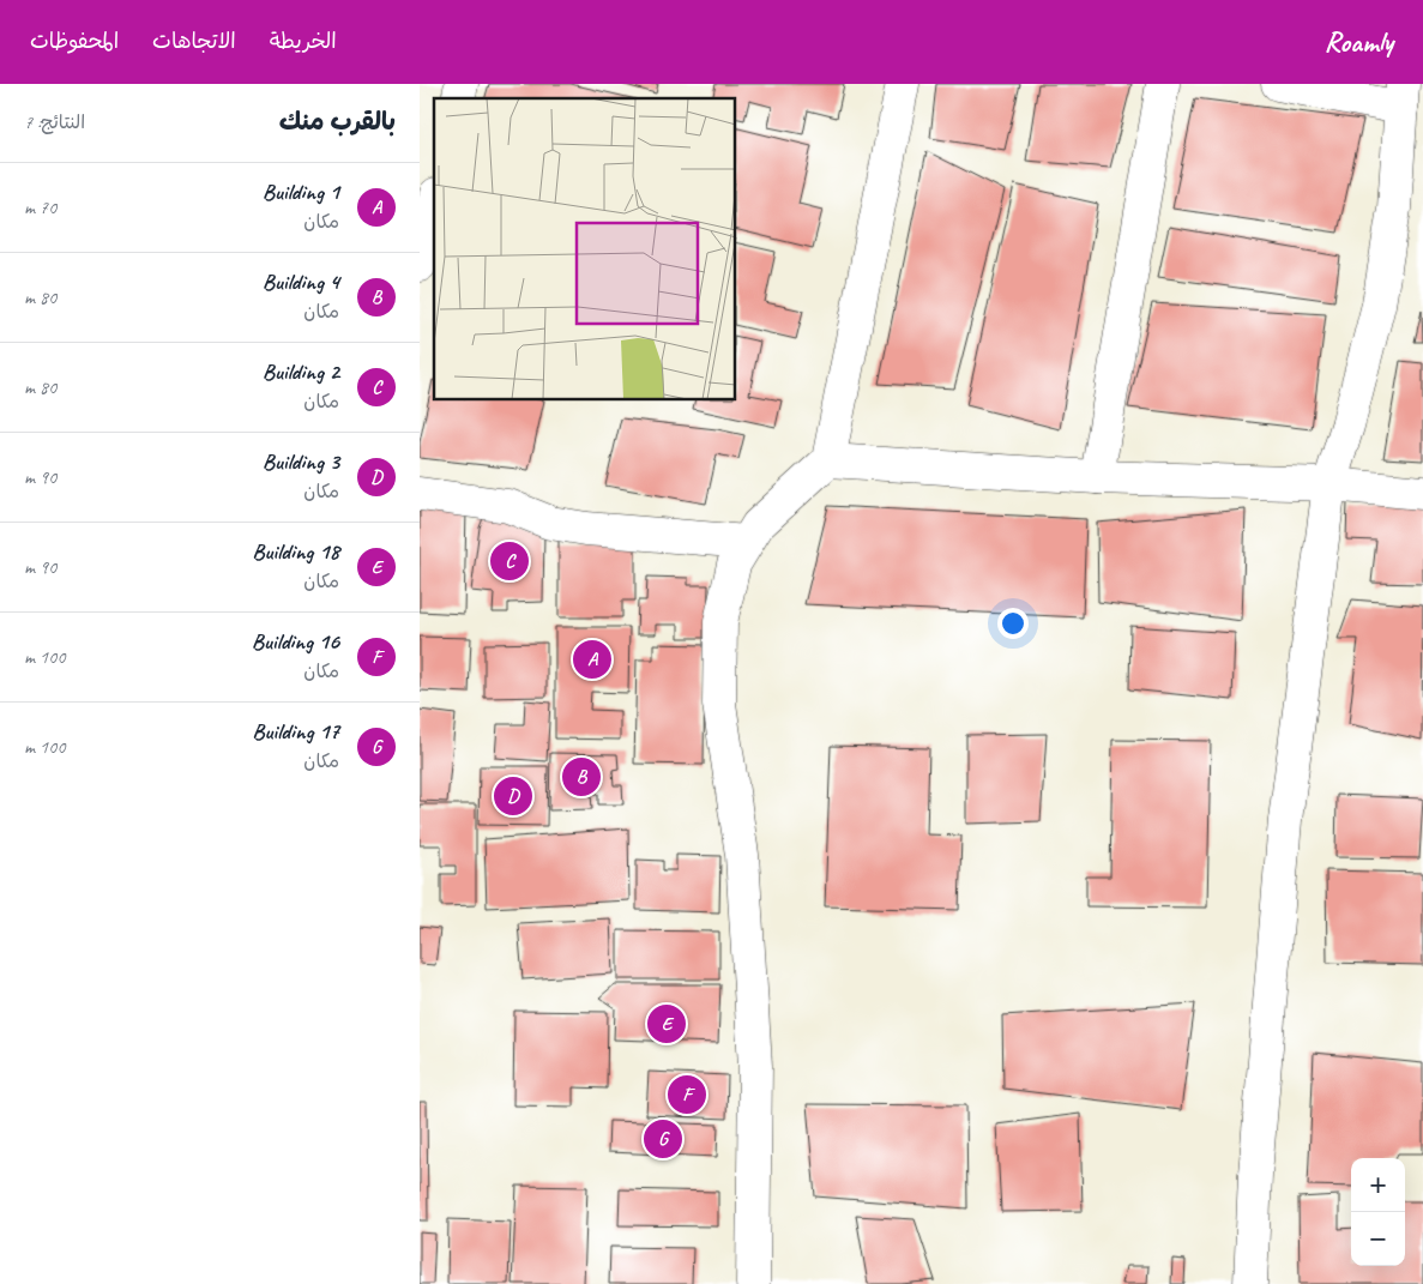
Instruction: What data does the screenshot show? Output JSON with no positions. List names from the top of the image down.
{
  "page": {
    "header": "Roamly",
    "nav": ["الخريطة", "الاتجاهات", "المحفوظات"],
    "heading": ["بالقرب منك", "النتائج: 7"],
    "list": [
      {
        "mark": "A",
        "name": "Building 1",
        "note": "مكان",
        "value": "70 m"
      },
      {
        "mark": "B",
        "name": "Building 4",
        "note": "مكان",
        "value": "80 m"
      },
      {
        "mark": "C",
        "name": "Building 2",
        "note": "مكان",
        "value": "80 m"
      },
      {
        "mark": "D",
        "name": "Building 3",
        "note": "مكان",
        "value": "90 m"
      },
      {
        "mark": "E",
        "name": "Building 18",
        "note": "مكان",
        "value": "90 m"
      },
      {
        "mark": "F",
        "name": "Building 16",
        "note": "مكان",
        "value": "100 m"
      },
      {
        "mark": "G",
        "name": "Building 17",
        "note": "مكان",
        "value": "100 m"
      }
    ],
    "pins": [
      "C",
      "A",
      "B",
      "D",
      "E",
      "F",
      "G"
    ],
    "map_buttons": ["+", "−"]
  }
}
